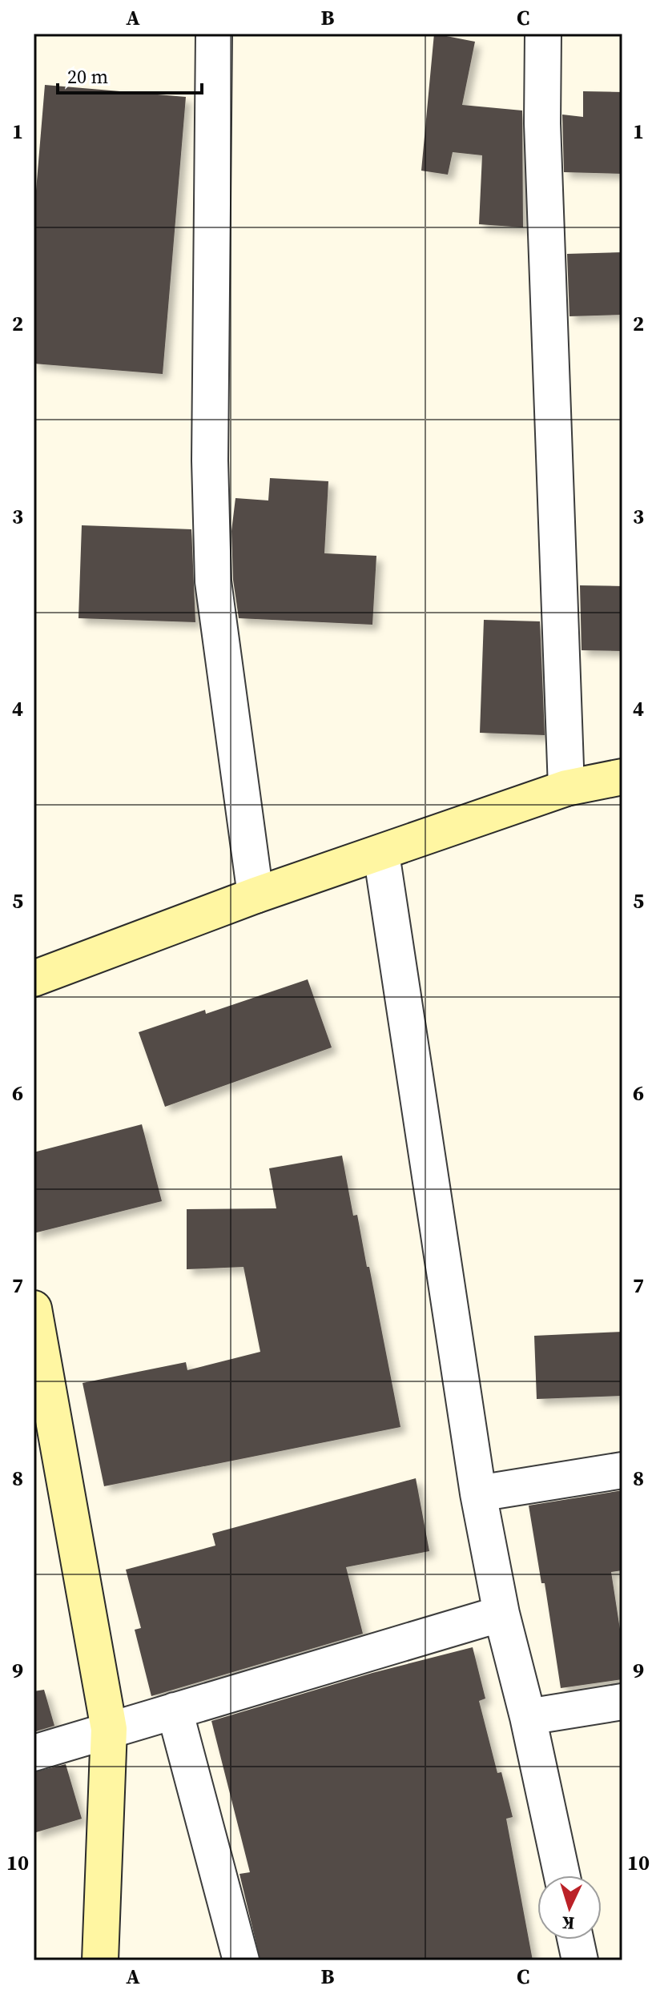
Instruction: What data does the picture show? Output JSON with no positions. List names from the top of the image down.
{
  "scale_bar": "20 m",
  "north": "bottom",
  "grid": {
    "columns": ["A", "B", "C"],
    "rows": [
      "1",
      "2",
      "3",
      "4",
      "5",
      "6",
      "7",
      "8",
      "9",
      "10"
    ]
  }
}
